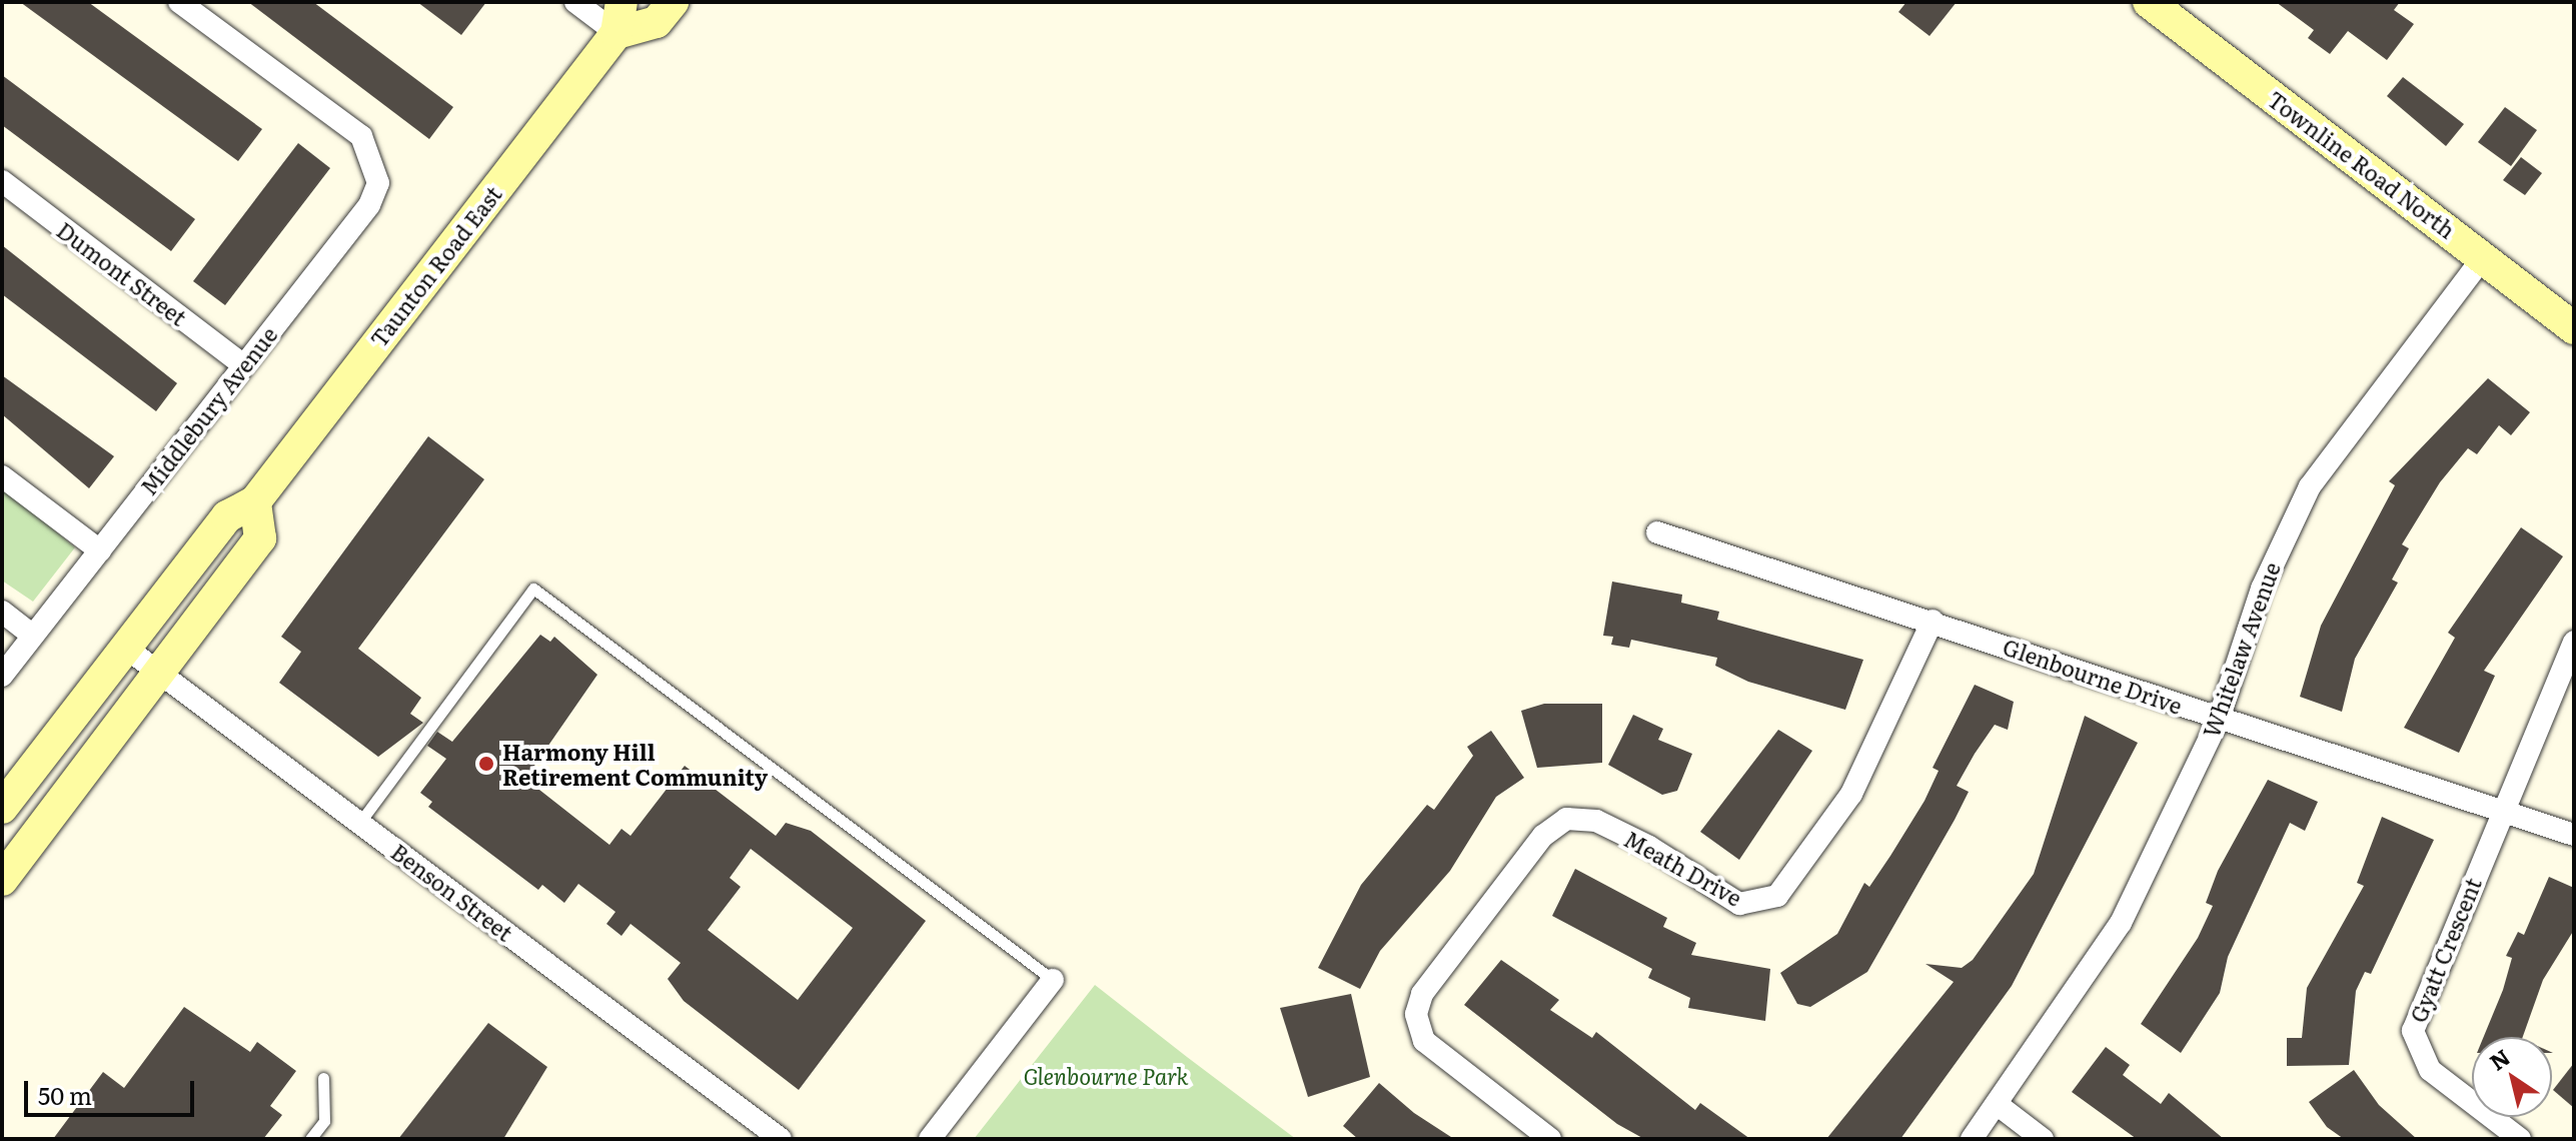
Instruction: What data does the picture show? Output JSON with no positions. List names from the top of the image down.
{
  "streets": {
    "main road": ["Townline Road North", "Taunton Road East"],
    "street": [
      "Dumont Street",
      "Middlebury Avenue",
      "Whitelaw Avenue",
      "Glenbourne Drive",
      "Meath Drive",
      "Benson Street",
      "Gyatt Crescent"
    ]
  },
  "crossings": [
    ["Townline Road North", "Whitelaw Avenue"],
    ["Taunton Road East", "Benson Street"],
    ["Dumont Street", "Middlebury Avenue"],
    ["Whitelaw Avenue", "Glenbourne Drive"],
    ["Glenbourne Drive", "Meath Drive"],
    ["Glenbourne Drive", "Gyatt Crescent"]
  ],
  "parks": ["Glenbourne Park"],
  "places": ["Harmony Hill Retirement Community"],
  "scale_bar": "50 m",
  "north": "top left"
}
